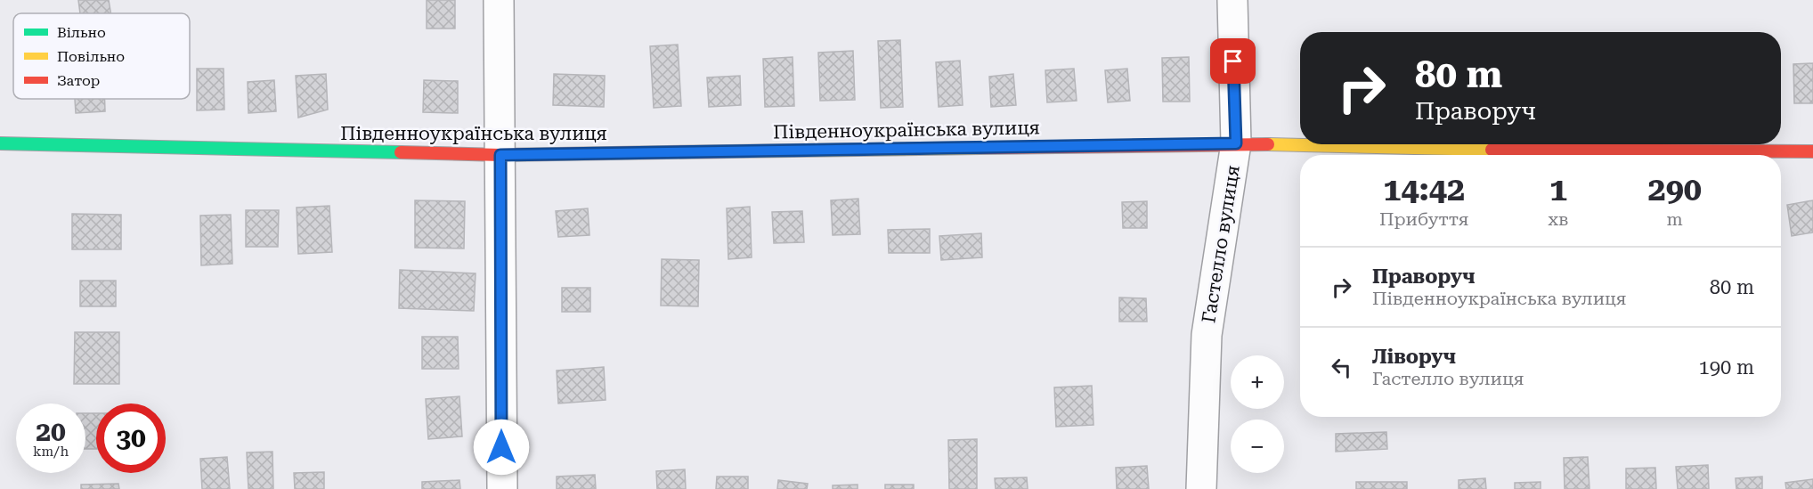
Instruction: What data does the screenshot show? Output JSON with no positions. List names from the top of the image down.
{
  "streets": {
    "street": ["Південноукраїнська вулиця", "Гастелло вулиця"]
  },
  "crossings": [
    ["Південноукраїнська вулиця", "Гастелло вулиця"]
  ],
  "legend": ["Вільно", "Повільно", "Затор"],
  "page": {
    "turn": ["80 m", "Праворуч"],
    "eta": [
      "14:42",
      "Прибуття",
      "1",
      "хв",
      "290",
      "m"
    ],
    "list": [
      {
        "name": "Праворуч",
        "note": "Південноукраїнська вулиця",
        "value": "80 m"
      },
      {
        "name": "Ліворуч",
        "note": "Гастелло вулиця",
        "value": "190 m"
      }
    ],
    "map_buttons": ["+", "−"],
    "speed": "20 km/h",
    "limit": "30"
  }
}
